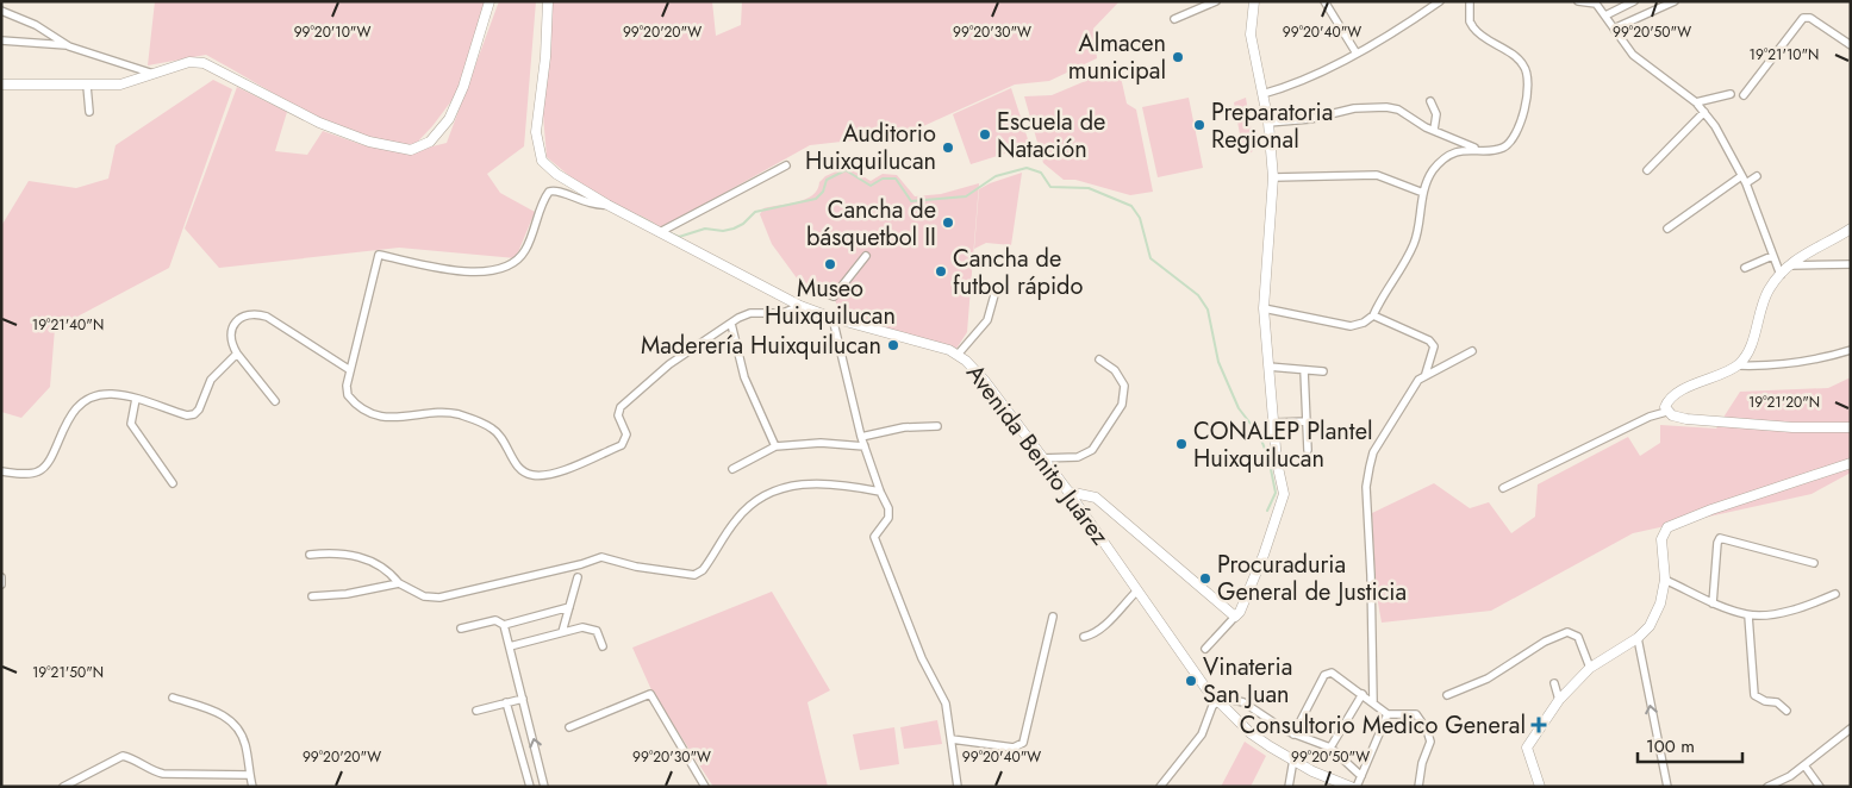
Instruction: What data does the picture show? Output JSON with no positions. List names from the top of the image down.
{
  "streets": {
    "main road": ["Avenida Benito Juárez"]
  },
  "places": {
    "other": [
      "Almacen municipal",
      "Preparatoria Regional",
      "Escuela de Natación",
      "Auditorio Huixquilucan",
      "Cancha de básquetbol II",
      "Museo Huixquilucan",
      "Cancha de futbol rápido",
      "Maderería Huixquilucan",
      "CONALEP Plantel Huixquilucan",
      "Procuraduria General de Justicia",
      "Vinateria San Juan"
    ],
    "health": ["Consultorio Medico General"]
  },
  "scale_bar": "100 m",
  "coordinates": [
    "99°20'10\"W",
    "99°20'20\"W",
    "99°20'30\"W",
    "99°20'40\"W",
    "99°20'50\"W",
    "19°21'10\"N",
    "19°21'40\"N",
    "19°21'20\"N",
    "19°21'50\"N"
  ]
}
